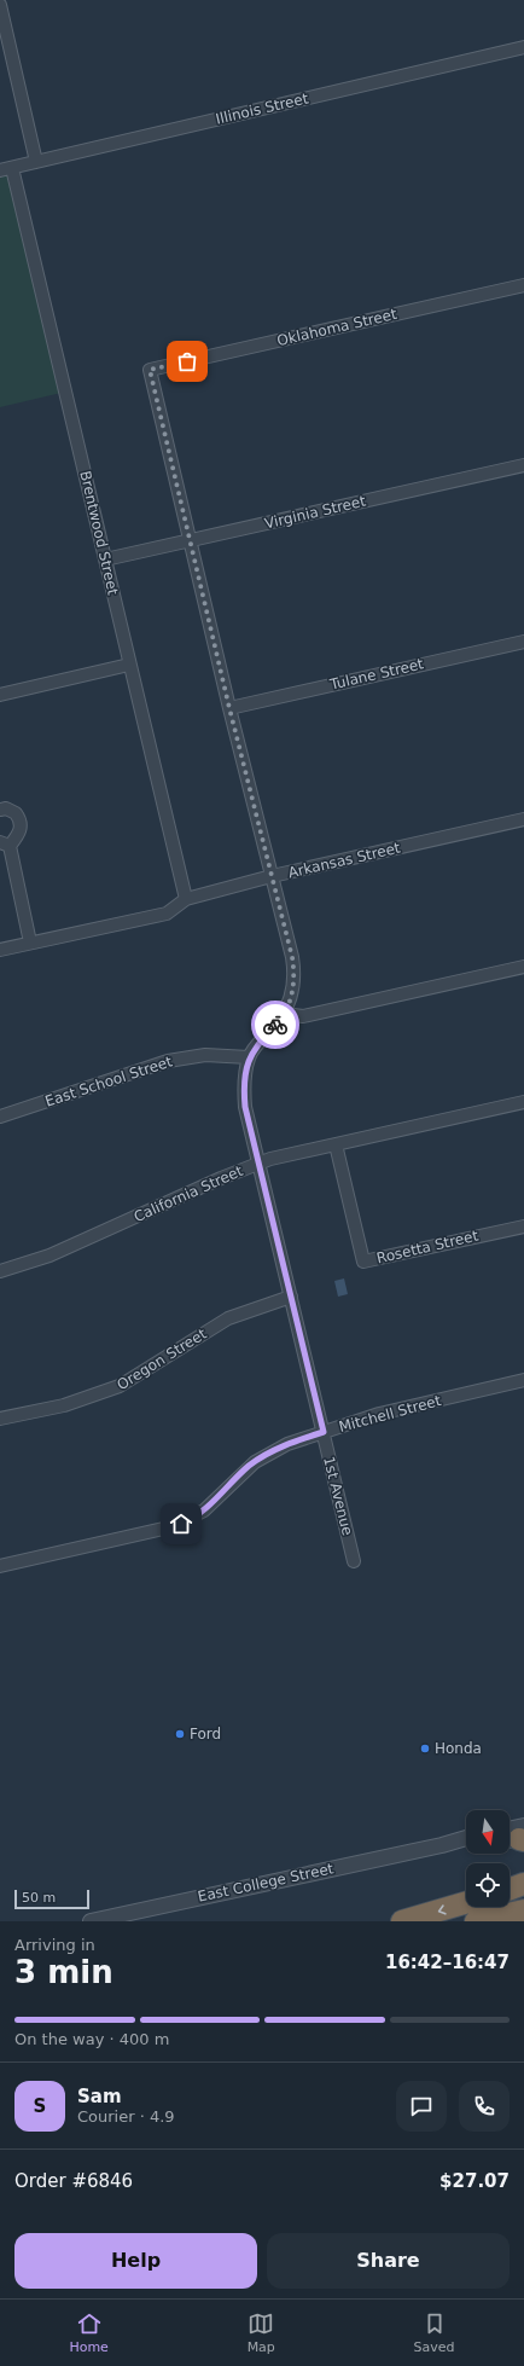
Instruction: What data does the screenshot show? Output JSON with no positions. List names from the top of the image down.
{
  "streets": {
    "street": [
      "Illinois Street",
      "Oklahoma Street",
      "Virginia Street",
      "Brentwood Street",
      "Tulane Street",
      "Arkansas Street",
      "East School Street",
      "California Street",
      "Rosetta Street",
      "Oregon Street",
      "Mitchell Street",
      "1st Avenue",
      "East College Street"
    ]
  },
  "crossings": [
    ["Illinois Street", "Brentwood Street"],
    ["Oklahoma Street", "Virginia Street"],
    ["Virginia Street", "Brentwood Street"],
    ["Brentwood Street", "Arkansas Street"],
    ["East School Street", "1st Avenue"],
    ["California Street", "Rosetta Street"],
    ["California Street", "1st Avenue"],
    ["Oregon Street", "1st Avenue"],
    ["Mitchell Street", "1st Avenue"]
  ],
  "places": ["Ford", "Honda"],
  "scale_bar": "50 m",
  "north": "bottom",
  "page": {
    "scale": "50 m",
    "heading": ["3 min", "Arriving in", "16:42–16:47"],
    "panel": [
      "Sam",
      "Courier · 4.9",
      "Order #6846",
      "$27.07"
    ],
    "bar": "On the way · 400 m",
    "round": "S",
    "buttons": ["Help", "Share"],
    "tabs": ["Home", "Map", "Saved"]
  }
}
